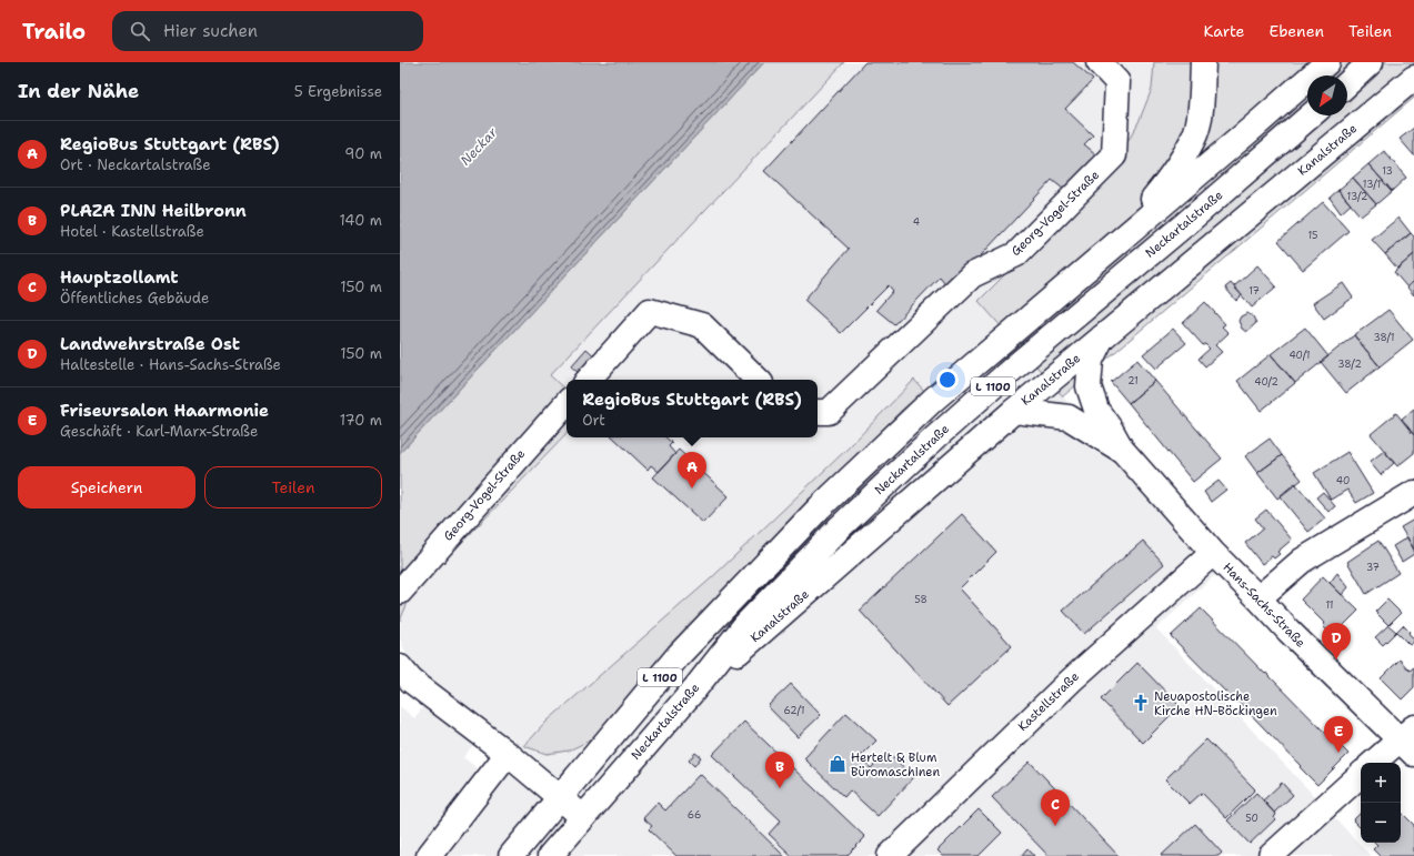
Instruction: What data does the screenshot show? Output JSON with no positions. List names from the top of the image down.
{
  "streets": {
    "main road": [
      "Kanalstraße",
      "Georg-Vogel-Straße",
      "Neckartalstraße",
      "L 1100",
      "Hans-Sachs-Straße",
      "Kastellstraße"
    ]
  },
  "crossings": [
    ["Kanalstraße", "Neckartalstraße"],
    ["Kanalstraße", "Hans-Sachs-Straße"],
    ["Hans-Sachs-Straße", "Kastellstraße"]
  ],
  "water": ["Neckar"],
  "places": {
    "church": ["Neuapostolische Kirche HN-Böckingen"],
    "shop": ["Hertelt & Blum Büromaschinen"]
  },
  "house_numbers": [
    "13",
    "13/1",
    "13/2",
    "4",
    "15",
    "17",
    "38/1",
    "40/1",
    "38/2",
    "21",
    "40/2",
    "40",
    "37",
    "58",
    "11",
    "62/1",
    "66",
    "50"
  ],
  "north": "bottom left",
  "page": {
    "header": "Trailo",
    "search": "Hier suchen",
    "nav": ["Karte", "Ebenen", "Teilen"],
    "heading": ["In der Nähe", "5 Ergebnisse"],
    "list": [
      {
        "mark": "A",
        "name": "RegioBus Stuttgart (RBS)",
        "note": "Ort · Neckartalstraße",
        "value": "90 m"
      },
      {
        "mark": "B",
        "name": "PLAZA INN Heilbronn",
        "note": "Hotel · Kastellstraße",
        "value": "140 m"
      },
      {
        "mark": "C",
        "name": "Hauptzollamt",
        "note": "Öffentliches Gebäude",
        "value": "150 m"
      },
      {
        "mark": "D",
        "name": "Landwehrstraße Ost",
        "note": "Haltestelle · Hans-Sachs-Straße",
        "value": "150 m"
      },
      {
        "mark": "E",
        "name": "Friseursalon Haarmonie",
        "note": "Geschäft · Karl-Marx-Straße",
        "value": "170 m"
      }
    ],
    "popup": ["RegioBus Stuttgart (RBS)", "Ort"],
    "pins": [
      "A",
      "D",
      "E",
      "B",
      "C"
    ],
    "buttons": ["Speichern", "Teilen"],
    "map_buttons": ["+", "−"]
  }
}
